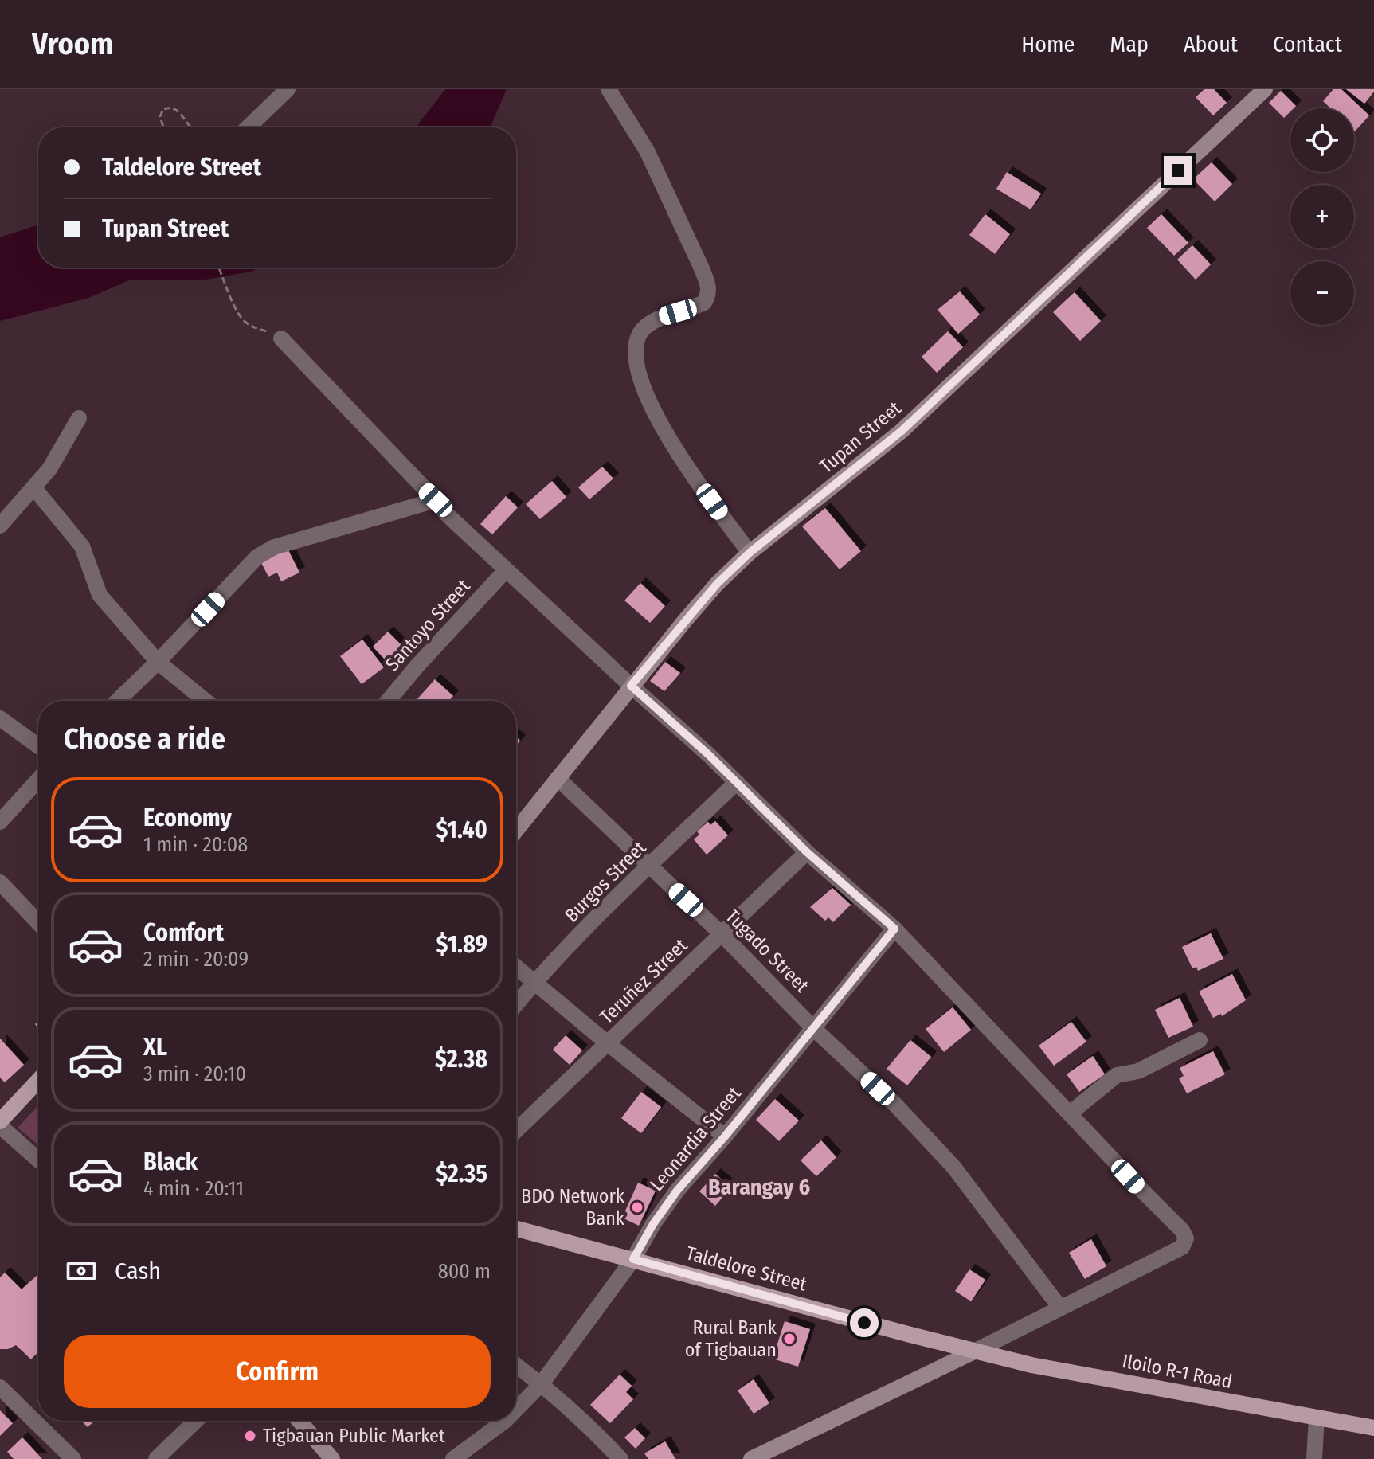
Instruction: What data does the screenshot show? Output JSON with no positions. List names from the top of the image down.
{
  "streets": {
    "main road": ["Tupan Street", "Taldelore Street", "Iloilo R-1 Road"],
    "street": [
      "Santoyo Street",
      "Burgos Street",
      "Tugado Street",
      "Teruñez Street",
      "Leonardia Street"
    ]
  },
  "crossings": [
    ["Tupan Street", "Tugado Street"],
    ["Burgos Street", "Tugado Street"],
    ["Tugado Street", "Teruñez Street"],
    ["Tugado Street", "Leonardia Street"],
    ["Leonardia Street", "Taldelore Street"],
    ["Taldelore Street", "Iloilo R-1 Road"]
  ],
  "districts": ["Barangay 6"],
  "places": ["BDO Network Bank", "Rural Bank of Tigbauan", "Tigbauan Public Market"],
  "page": {
    "header": "Vroom",
    "nav": [
      "Home",
      "Map",
      "About",
      "Contact"
    ],
    "map_buttons": ["+", "−"],
    "banner": ["Taldelore Street", "Tupan Street"],
    "heading": "Choose a ride",
    "list": [
      {
        "name": "Economy",
        "note": "1 min · 20:08",
        "value": "$1.40"
      },
      {
        "name": "Comfort",
        "note": "2 min · 20:09",
        "value": "$1.89"
      },
      {
        "name": "XL",
        "note": "3 min · 20:10",
        "value": "$2.38"
      },
      {
        "name": "Black",
        "note": "4 min · 20:11",
        "value": "$2.35"
      }
    ],
    "pay": ["Cash", "800 m"],
    "buttons": "Confirm"
  }
}
